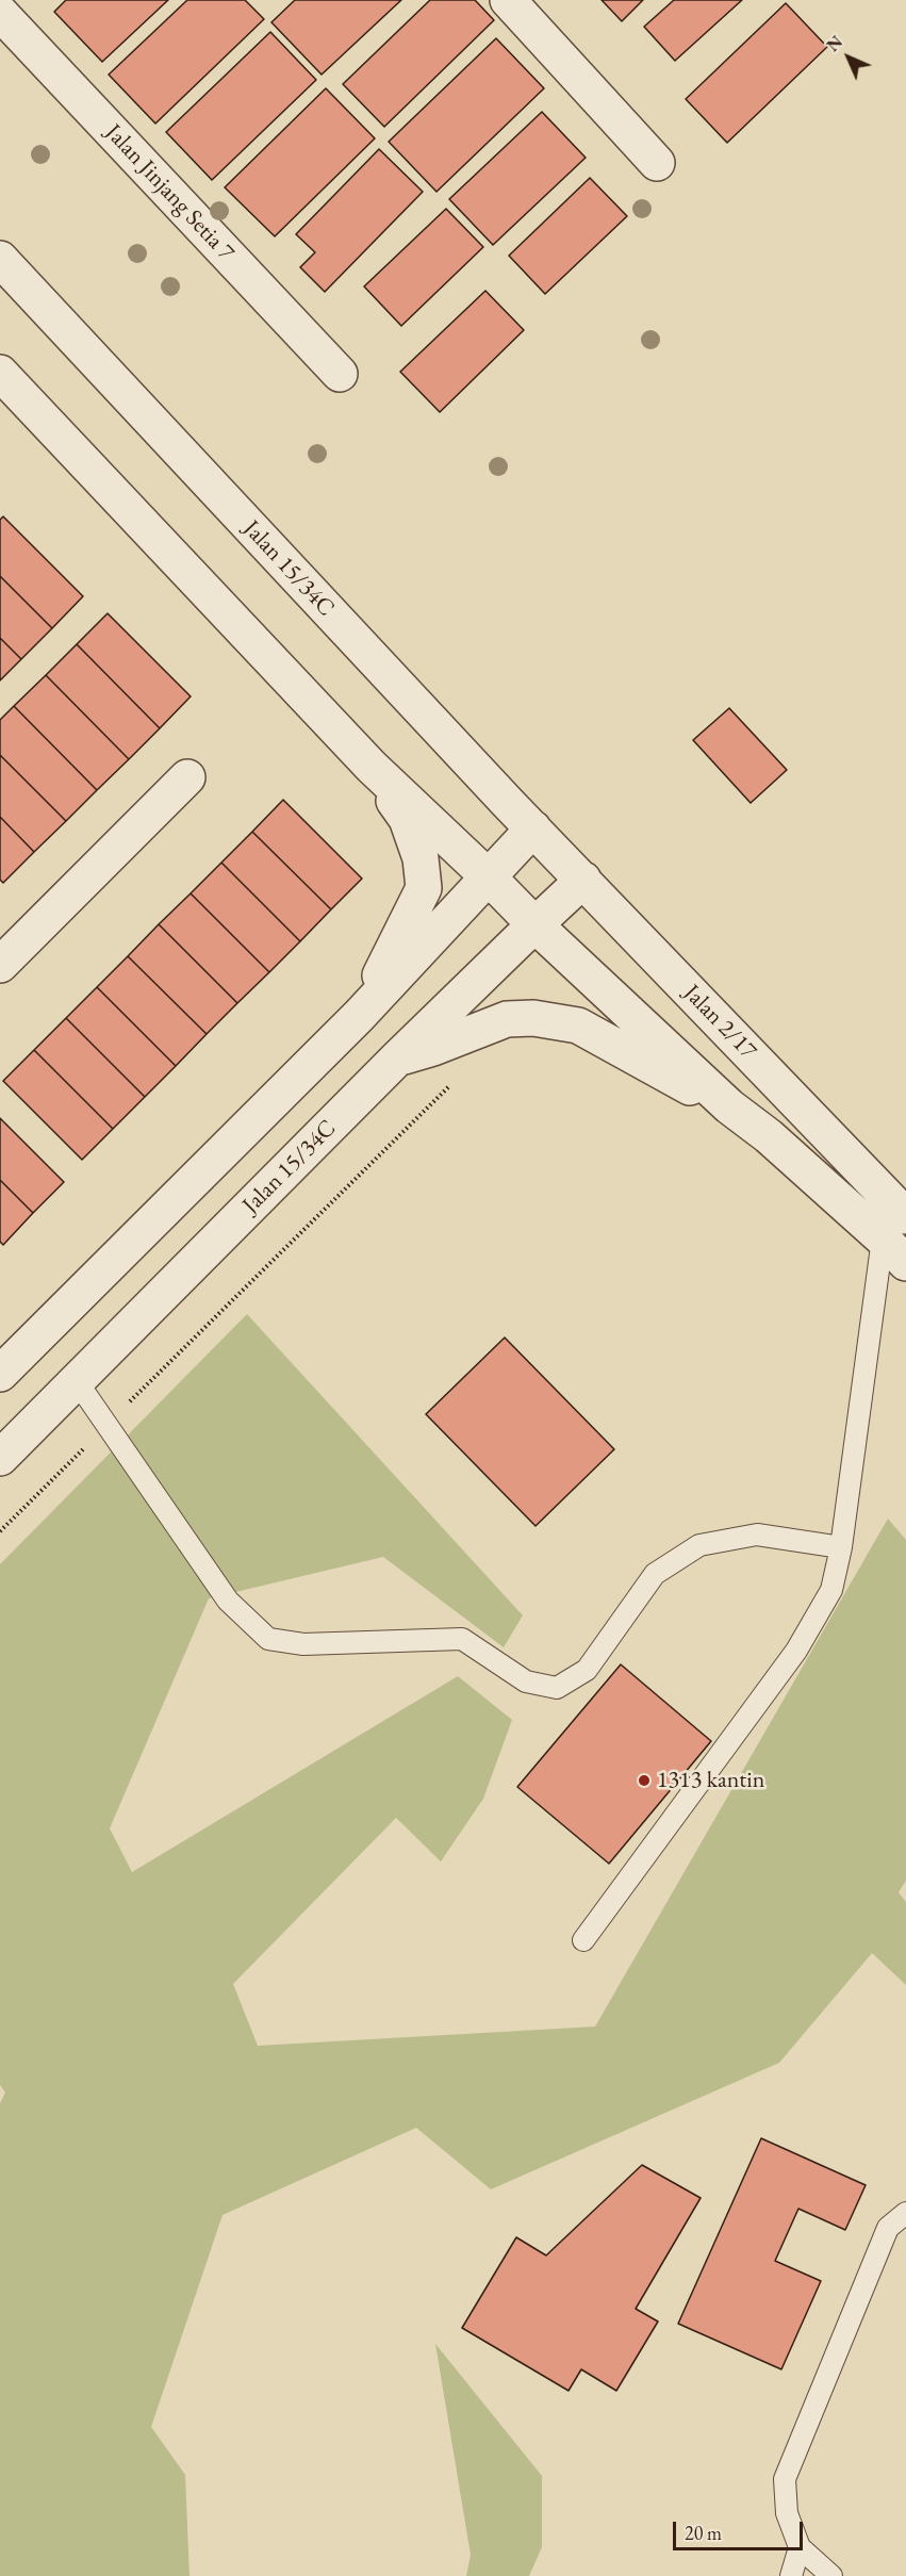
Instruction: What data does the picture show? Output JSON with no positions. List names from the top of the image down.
{
  "streets": {
    "street": ["Jalan Jinjang Setia 7", "Jalan 15/34C", "Jalan 2/17"]
  },
  "crossings": [
    ["Jalan 15/34C", "Jalan 2/17"]
  ],
  "places": ["1313 kantin"],
  "scale_bar": "20 m",
  "north": "top left"
}
